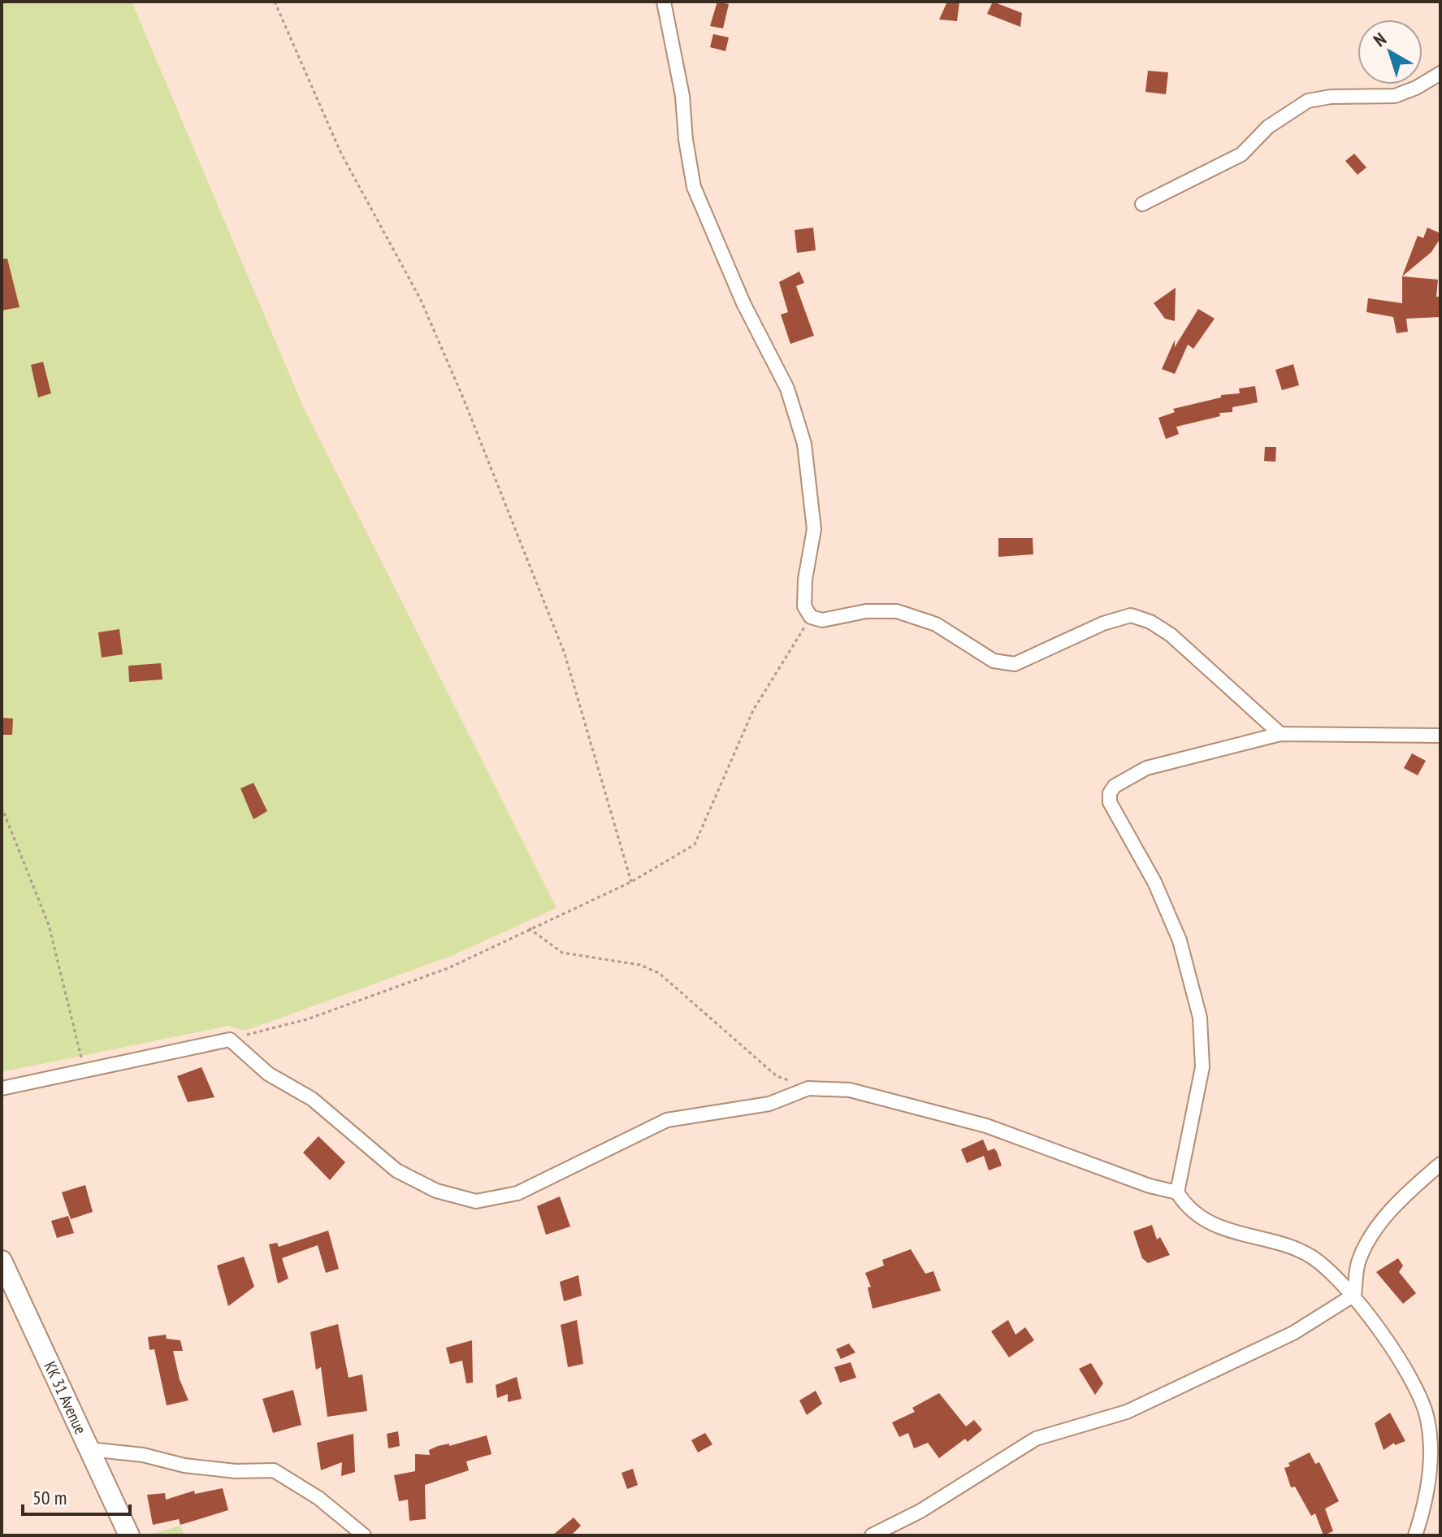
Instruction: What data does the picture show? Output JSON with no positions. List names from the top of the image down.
{
  "streets": {
    "main road": ["KK 31 Avenue"]
  },
  "scale_bar": "50 m",
  "north": "top left"
}
